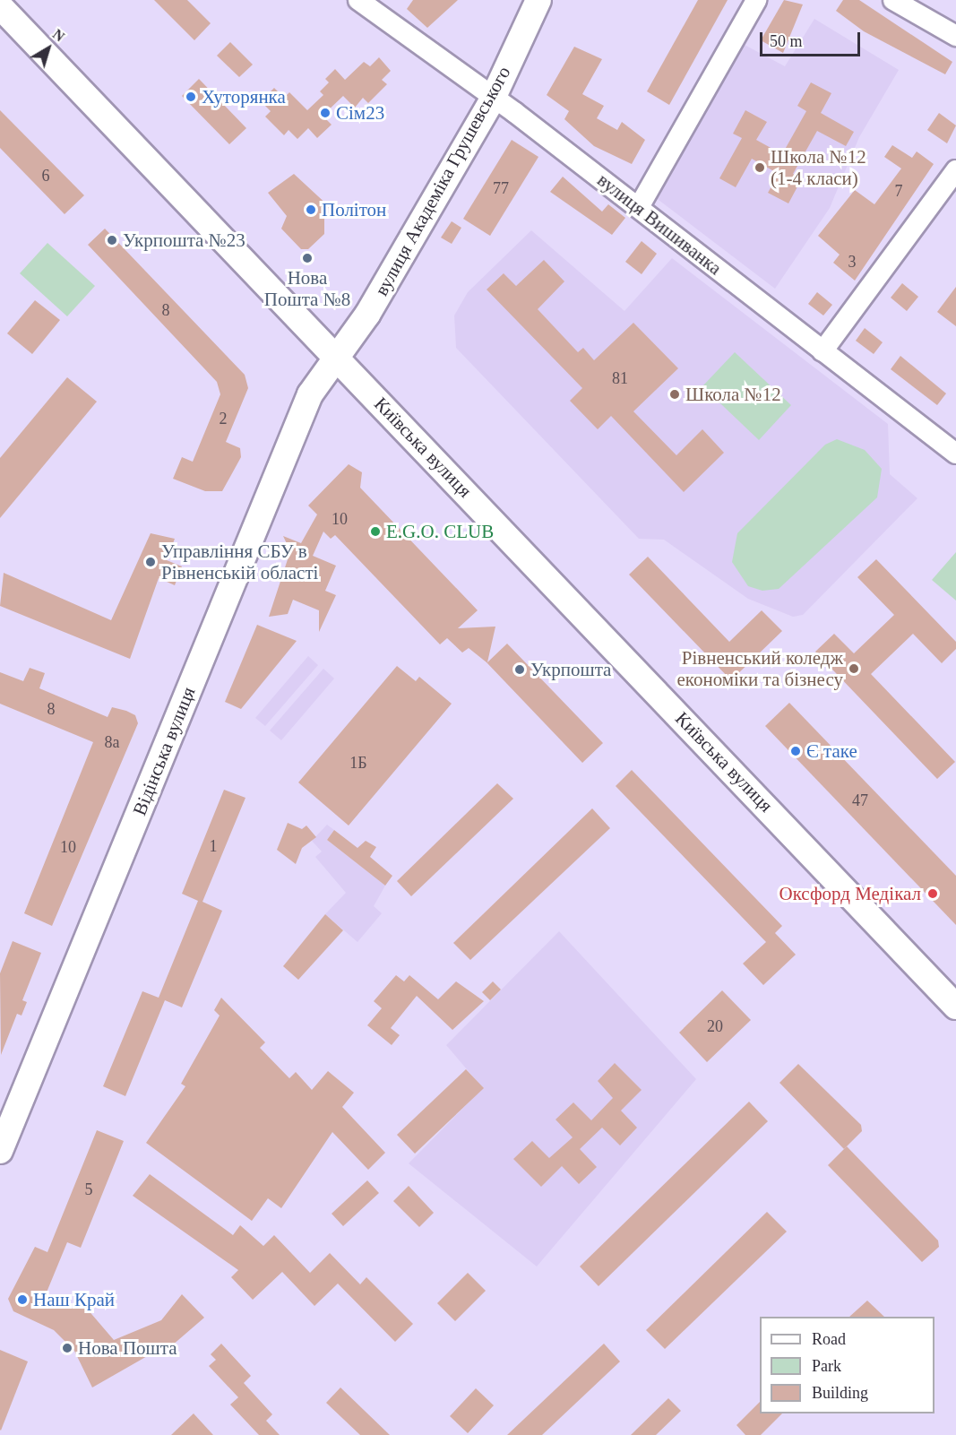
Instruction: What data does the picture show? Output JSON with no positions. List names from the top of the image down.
{
  "streets": {
    "main road": ["вулиця Академіка Грушевського", "Київська вулиця", "Відінська вулиця"],
    "street": ["вулиця Вишиванка"]
  },
  "crossings": [
    ["вулиця Академіка Грушевського", "вулиця Вишиванка"],
    ["вулиця Академіка Грушевського", "Київська вулиця"],
    ["вулиця Академіка Грушевського", "Відінська вулиця"],
    ["Київська вулиця", "Відінська вулиця"]
  ],
  "places": [
    "Хуторянка",
    "Сім23",
    "Школа №12 (1-4 класи)",
    "Політон",
    "Укрпошта №23",
    "Нова Пошта №8",
    "Школа №12",
    "E.G.O. CLUB",
    "Управління СБУ в Рівненській області",
    "Рівненський коледж економіки та бізнесу",
    "Укрпошта",
    "Є таке",
    "Оксфорд Медікал",
    "Наш Край",
    "Нова Пошта"
  ],
  "house_numbers": [
    "6",
    "77",
    "7",
    "3",
    "8",
    "81",
    "2",
    "10",
    "8",
    "8а",
    "1Б",
    "47",
    "1",
    "10",
    "20",
    "5"
  ],
  "legend": ["Road", "Park", "Building"],
  "scale_bar": "50 m",
  "north": "top right"
}
